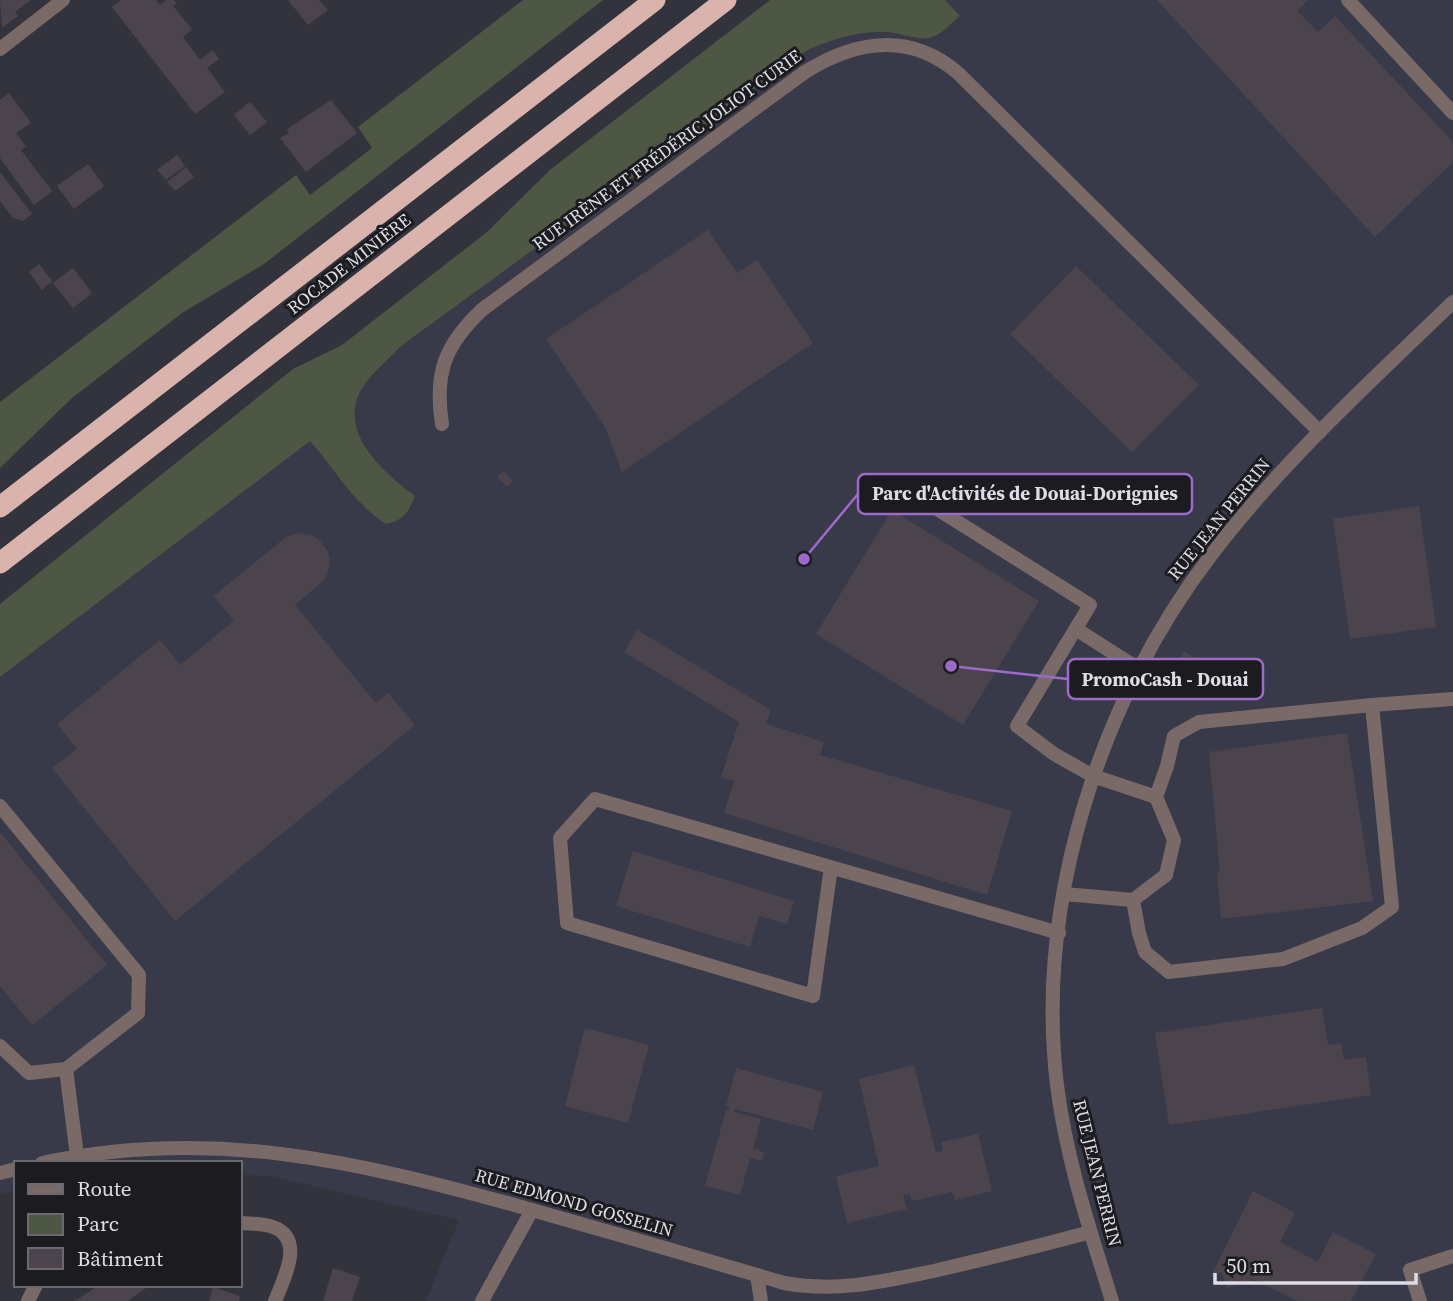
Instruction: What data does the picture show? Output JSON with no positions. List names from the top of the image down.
{
  "streets": {
    "highway": ["ROCADE MINIÈRE"],
    "street": ["RUE IRÈNE ET FRÉDÉRIC JOLIOT CURIE", "RUE JEAN PERRIN", "RUE EDMOND GOSSELIN"]
  },
  "crossings": [
    ["RUE IRÈNE ET FRÉDÉRIC JOLIOT CURIE", "RUE JEAN PERRIN"],
    ["RUE JEAN PERRIN", "RUE EDMOND GOSSELIN"]
  ],
  "places": ["Parc d'Activités de Douai-Dorignies", "PromoCash - Douai"],
  "legend": ["Route", "Parc", "Bâtiment"],
  "scale_bar": "50 m"
}
